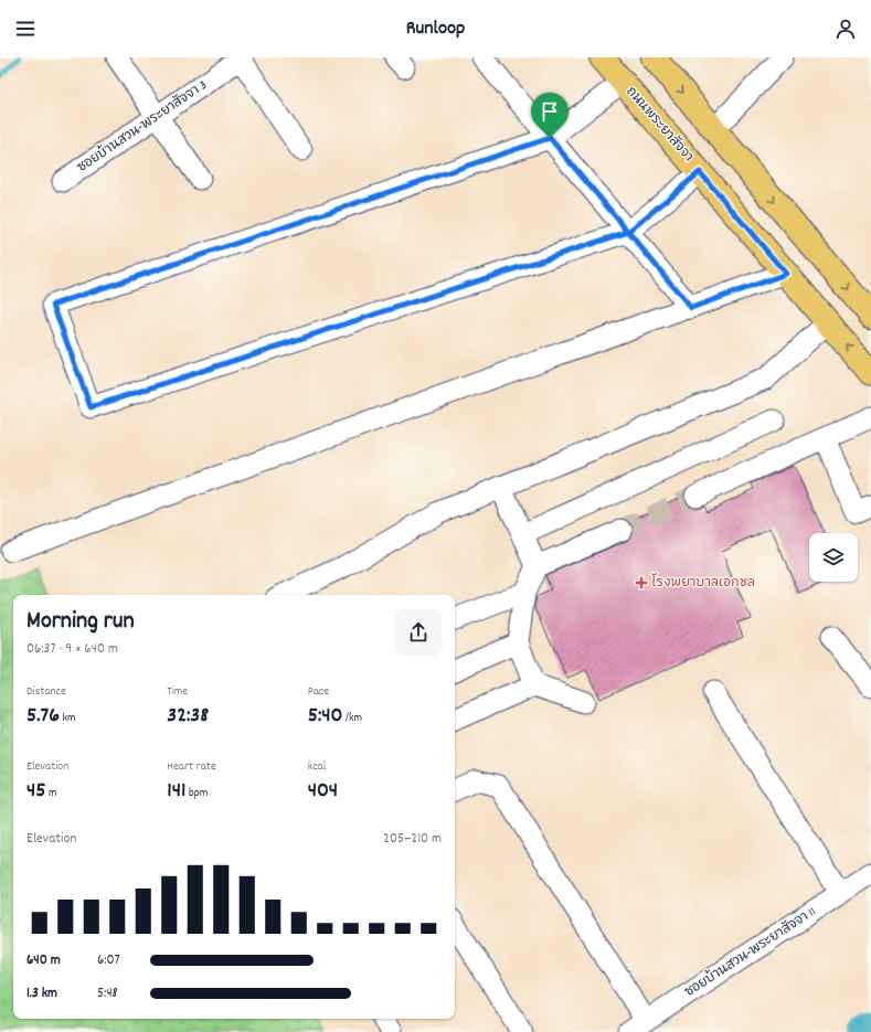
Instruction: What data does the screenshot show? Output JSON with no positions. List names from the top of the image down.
{
  "streets": {
    "main road": ["ถนนพระยาสัจจา"],
    "street": ["ซอยบ้านสวน-พระยาสัจจา 3", "ซอยบ้านสวน-พระยาสัจจา 11"]
  },
  "places": {
    "health": ["โรงพยาบาลเอกชล"]
  },
  "page": {
    "header": "Runloop",
    "heading": ["Morning run", "06:37 · 9 × 640 m"],
    "stats": [
      ["Distance", "5.76 km"],
      ["Time", "32:38"],
      ["Pace", "5:40 /km"],
      ["Elevation", "45 m"],
      ["Heart rate", "141 bpm"],
      ["kcal", "404"]
    ],
    "chart": ["Elevation", "205–210 m"],
    "list": [
      {
        "name": "640 m",
        "note": "6:07"
      },
      {
        "name": "1.3 km",
        "note": "5:48"
      }
    ]
  }
}
